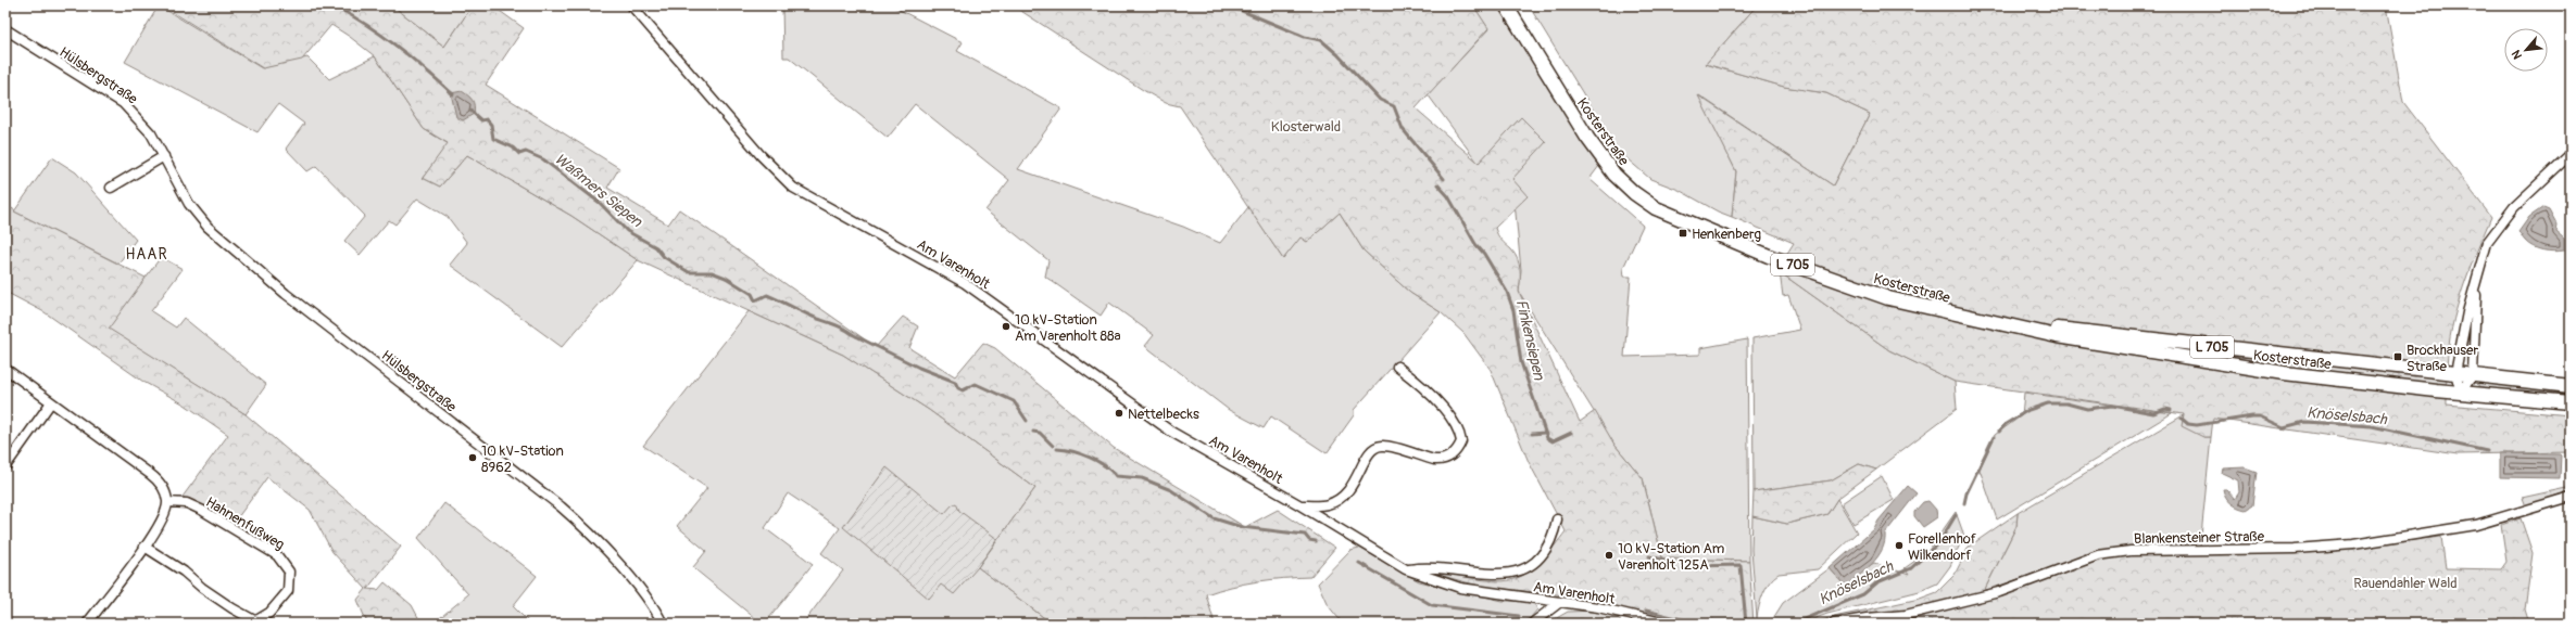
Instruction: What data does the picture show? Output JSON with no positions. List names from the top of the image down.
{
  "streets": {
    "main road": ["Kosterstraße", "L 705"],
    "street": [
      "Hülsbergstraße",
      "Am Varenholt",
      "Hahnenfußweg",
      "Blankensteiner Straße"
    ]
  },
  "districts": ["HAAR"],
  "water": ["Waßmers Siepen", "Finkensiepen", "Knöselsbach"],
  "parks": ["Klosterwald", "Rauendahler Wald"],
  "places": {
    "transit": ["Henkenberg", "Brockhauser Straße"],
    "other": [
      "10 kV-Station Am Varenholt 88a",
      "Nettelbecks",
      "10 kV-Station 8962",
      "Forellenhof Wilkendorf",
      "10 kV-Station Am Varenholt 125A"
    ]
  },
  "north": "bottom left"
}
